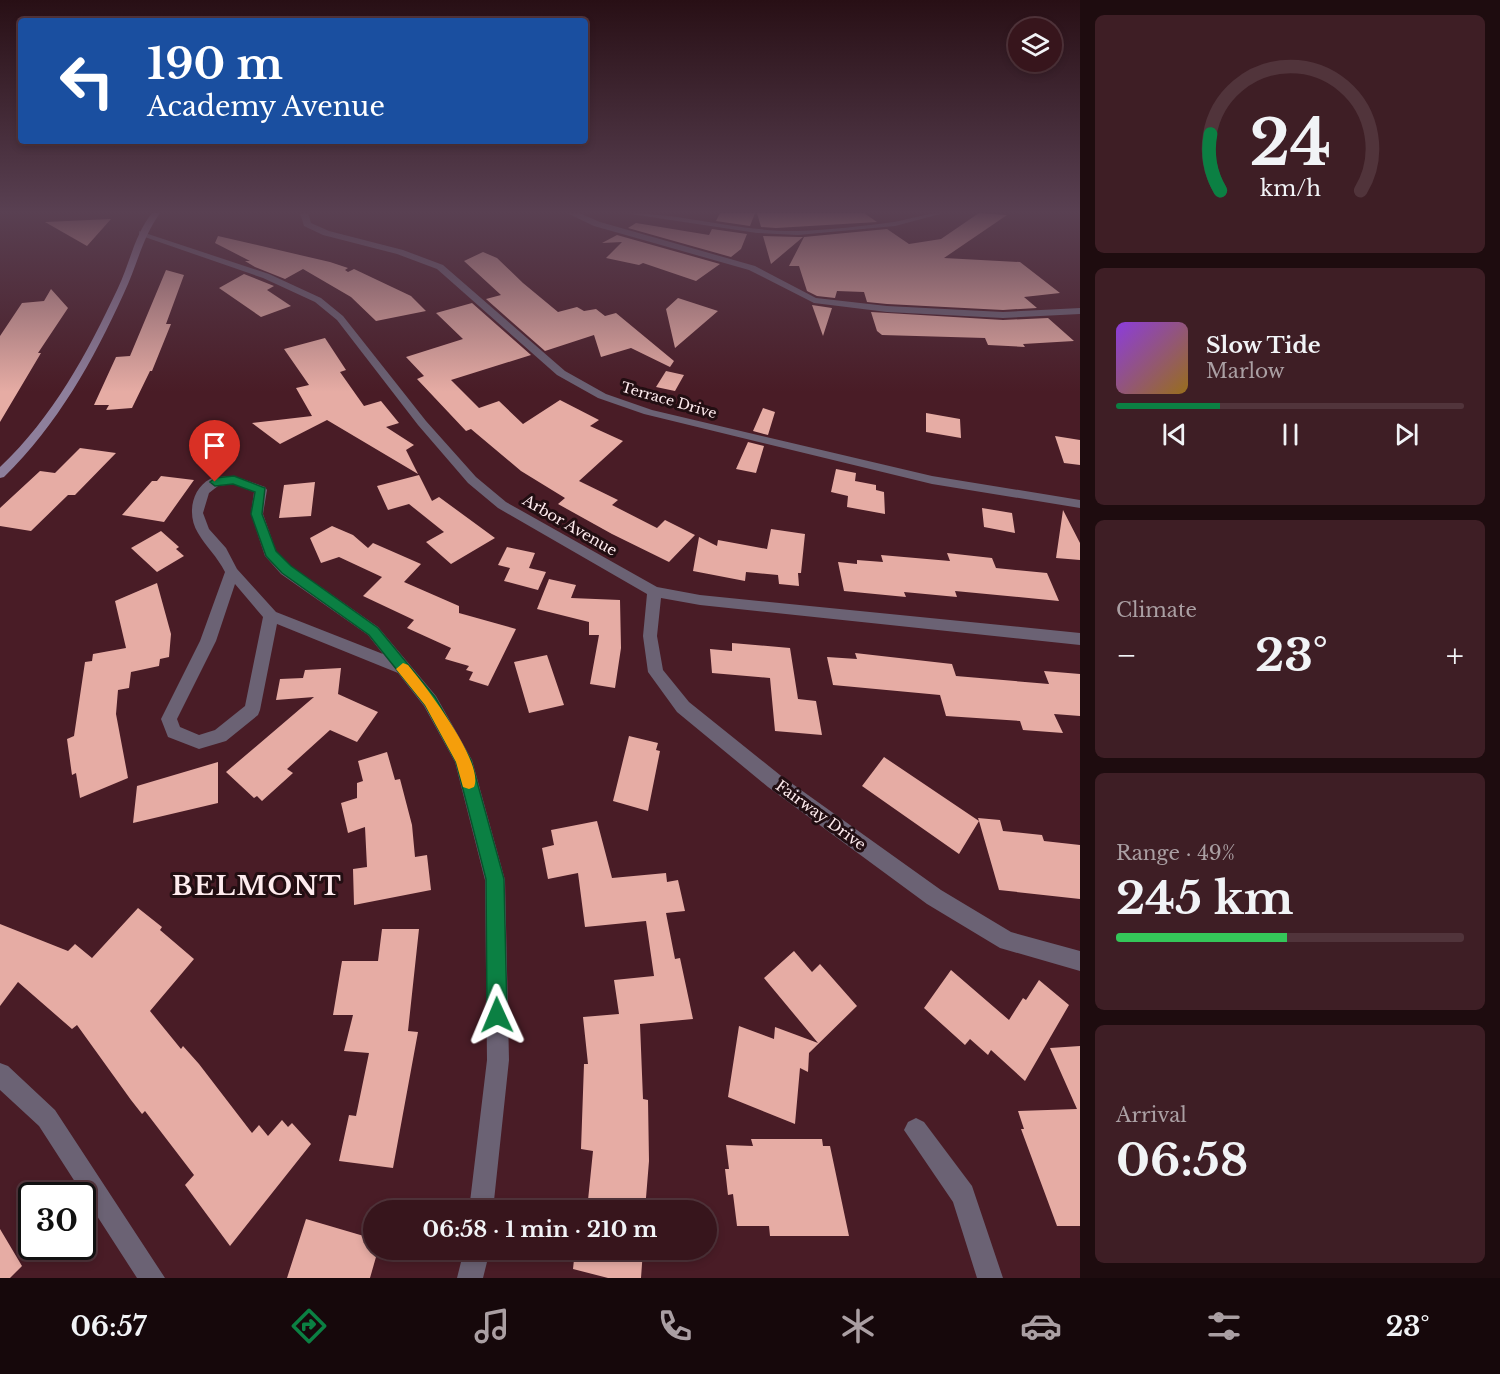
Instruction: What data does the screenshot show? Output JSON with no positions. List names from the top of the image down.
{
  "streets": {
    "street": ["Terrace Drive", "Arbor Avenue", "Fairway Drive"]
  },
  "crossings": [
    ["Arbor Avenue", "Fairway Drive"]
  ],
  "districts": ["BELMONT"],
  "page": {
    "turn": ["190 m", "Academy Avenue"],
    "song": ["Slow Tide", "Marlow"],
    "tile": [
      "Climate",
      ["Range · 49%", "245 km"],
      ["Arrival", "06:58"]
    ],
    "heat": ["−", "23°", "+"],
    "limit": "30",
    "trip": "06:58 · 1 min · 210 m",
    "tabs": ["06:57", "23°"],
    "gauge": ["24", "km/h"]
  }
}
